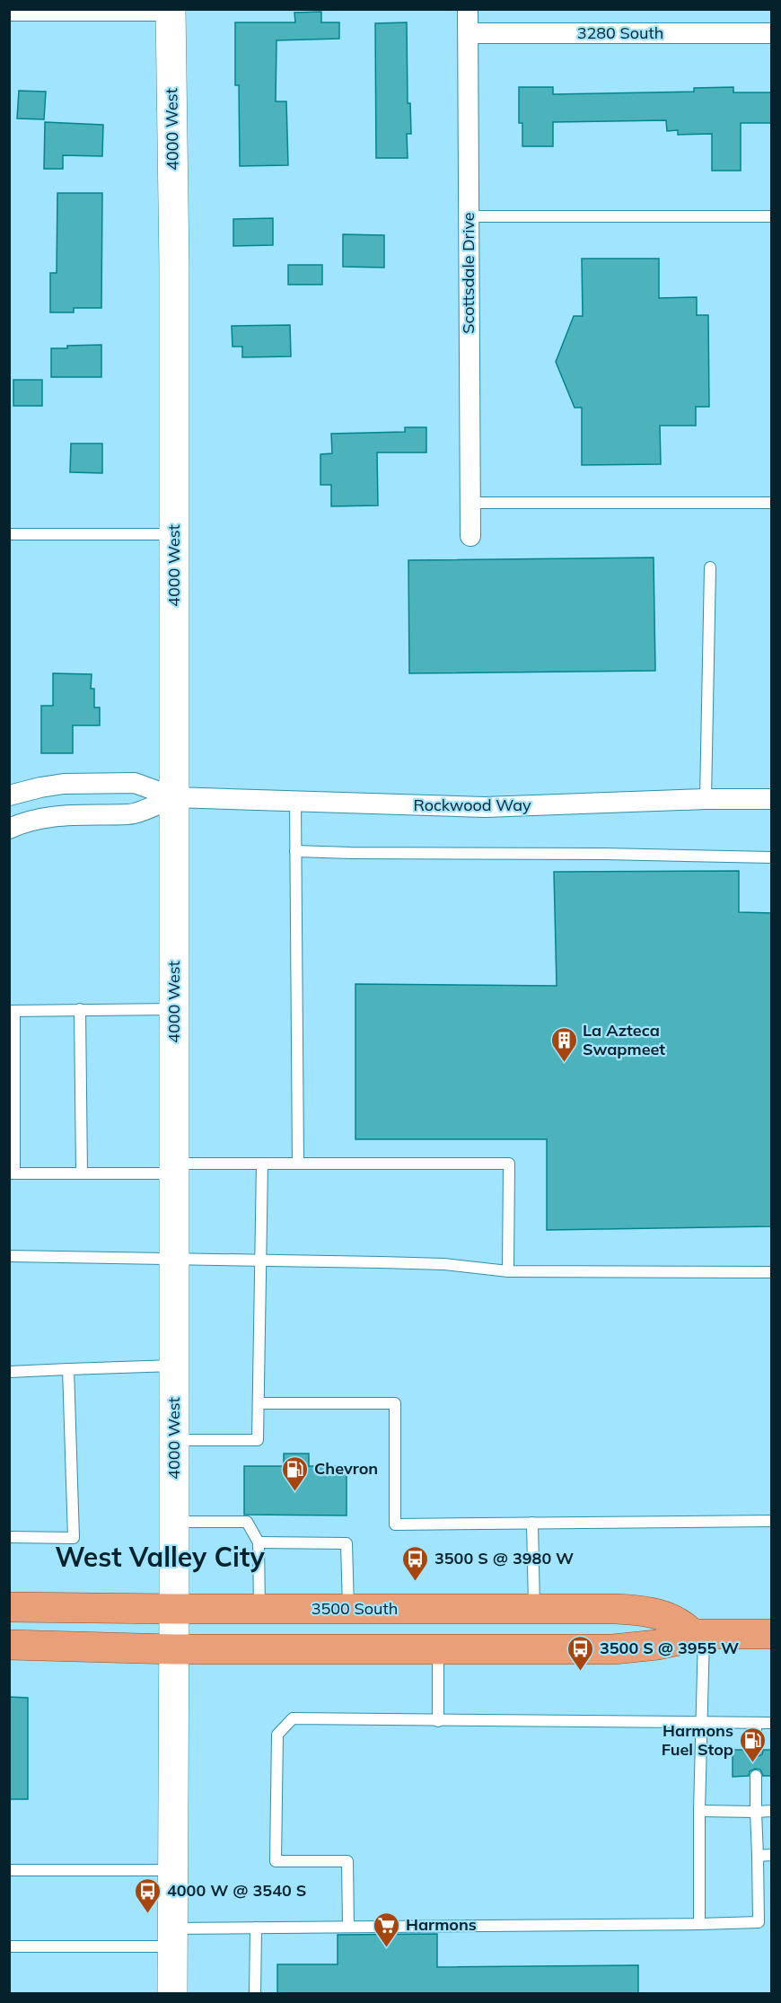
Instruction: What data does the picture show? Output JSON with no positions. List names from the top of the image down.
{
  "streets": {
    "main road": ["3500 South"],
    "street": [
      "3280 South",
      "4000 West",
      "Scottsdale Drive",
      "Rockwood Way"
    ]
  },
  "crossings": [
    ["3280 South", "Scottsdale Drive"],
    ["4000 West", "Rockwood Way"],
    ["4000 West", "3500 South"]
  ],
  "districts": ["West Valley City"],
  "places": {
    "building": ["La Azteca Swapmeet"],
    "fuel station": ["Chevron", "Harmons Fuel Stop"],
    "bus stop": ["3500 S @ 3980 W", "3500 S @ 3955 W", "4000 W @ 3540 S"],
    "supermarket": ["Harmons"]
  }
}
